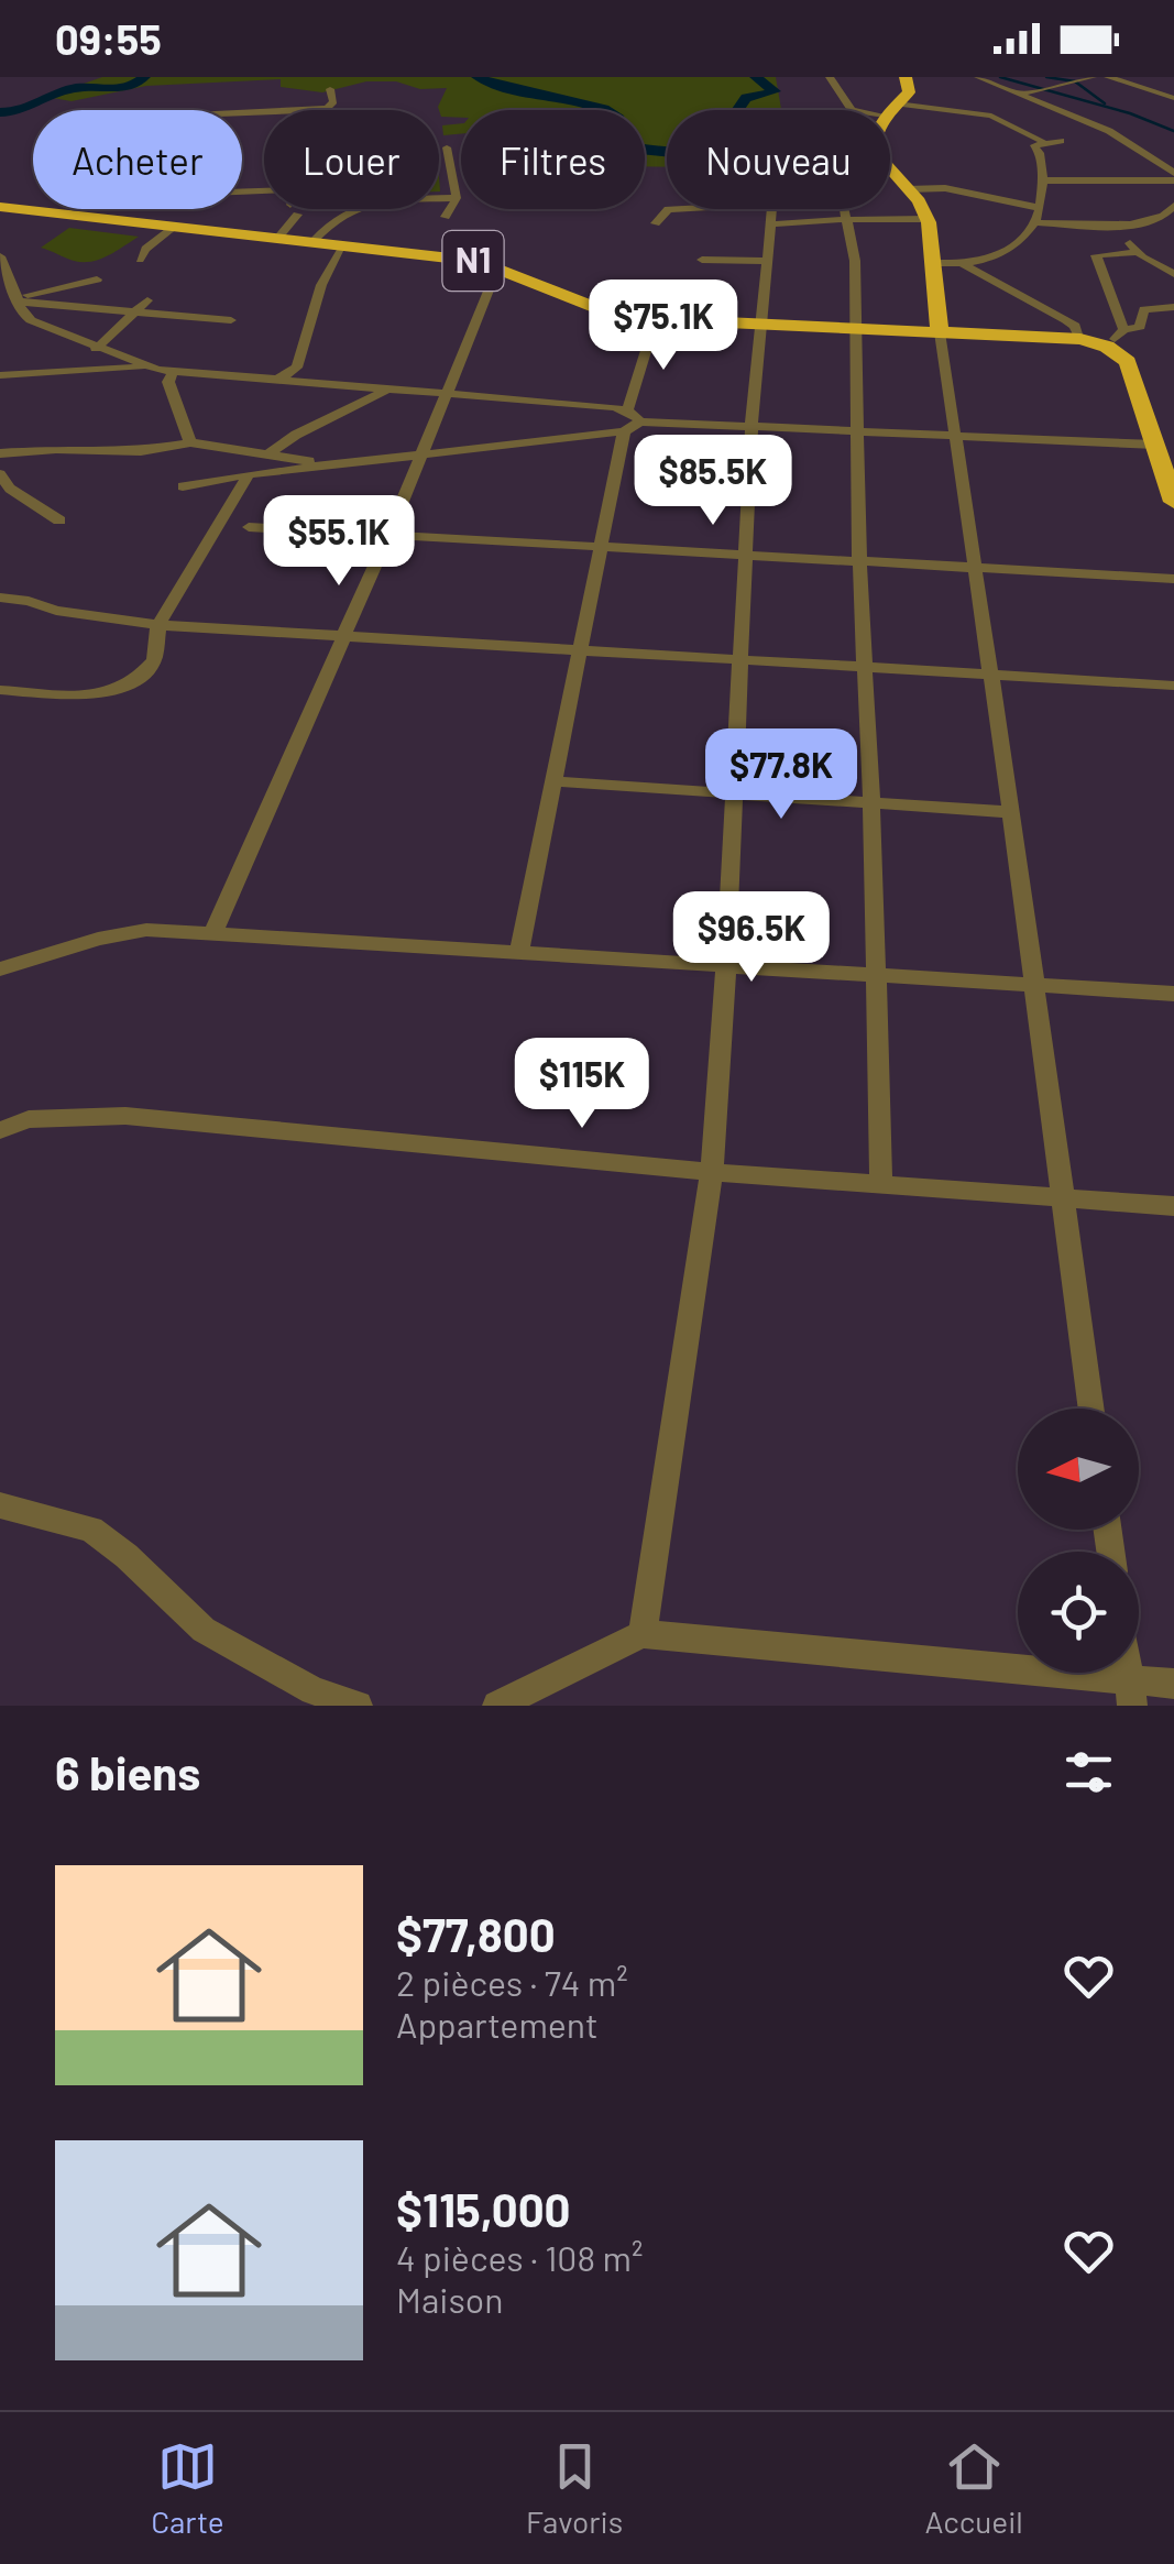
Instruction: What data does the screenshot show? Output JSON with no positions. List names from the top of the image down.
{
  "streets": {
    "highway": ["N1"]
  },
  "north": "left",
  "page": {
    "status": "09:55",
    "chip": [
      "Acheter",
      "Louer",
      "Filtres",
      "Nouveau"
    ],
    "price": [
      "$75.1K",
      "$85.5K",
      "$55.1K",
      "$77.8K",
      "$96.5K",
      "$115K"
    ],
    "heading": "6 biens",
    "list": [
      {
        "name": "$77,800",
        "note": "2 pièces · 74 m² · Appartement"
      },
      {
        "name": "$115,000",
        "note": "4 pièces · 108 m² · Maison"
      }
    ],
    "tabs": ["Carte", "Favoris", "Accueil"]
  }
}
